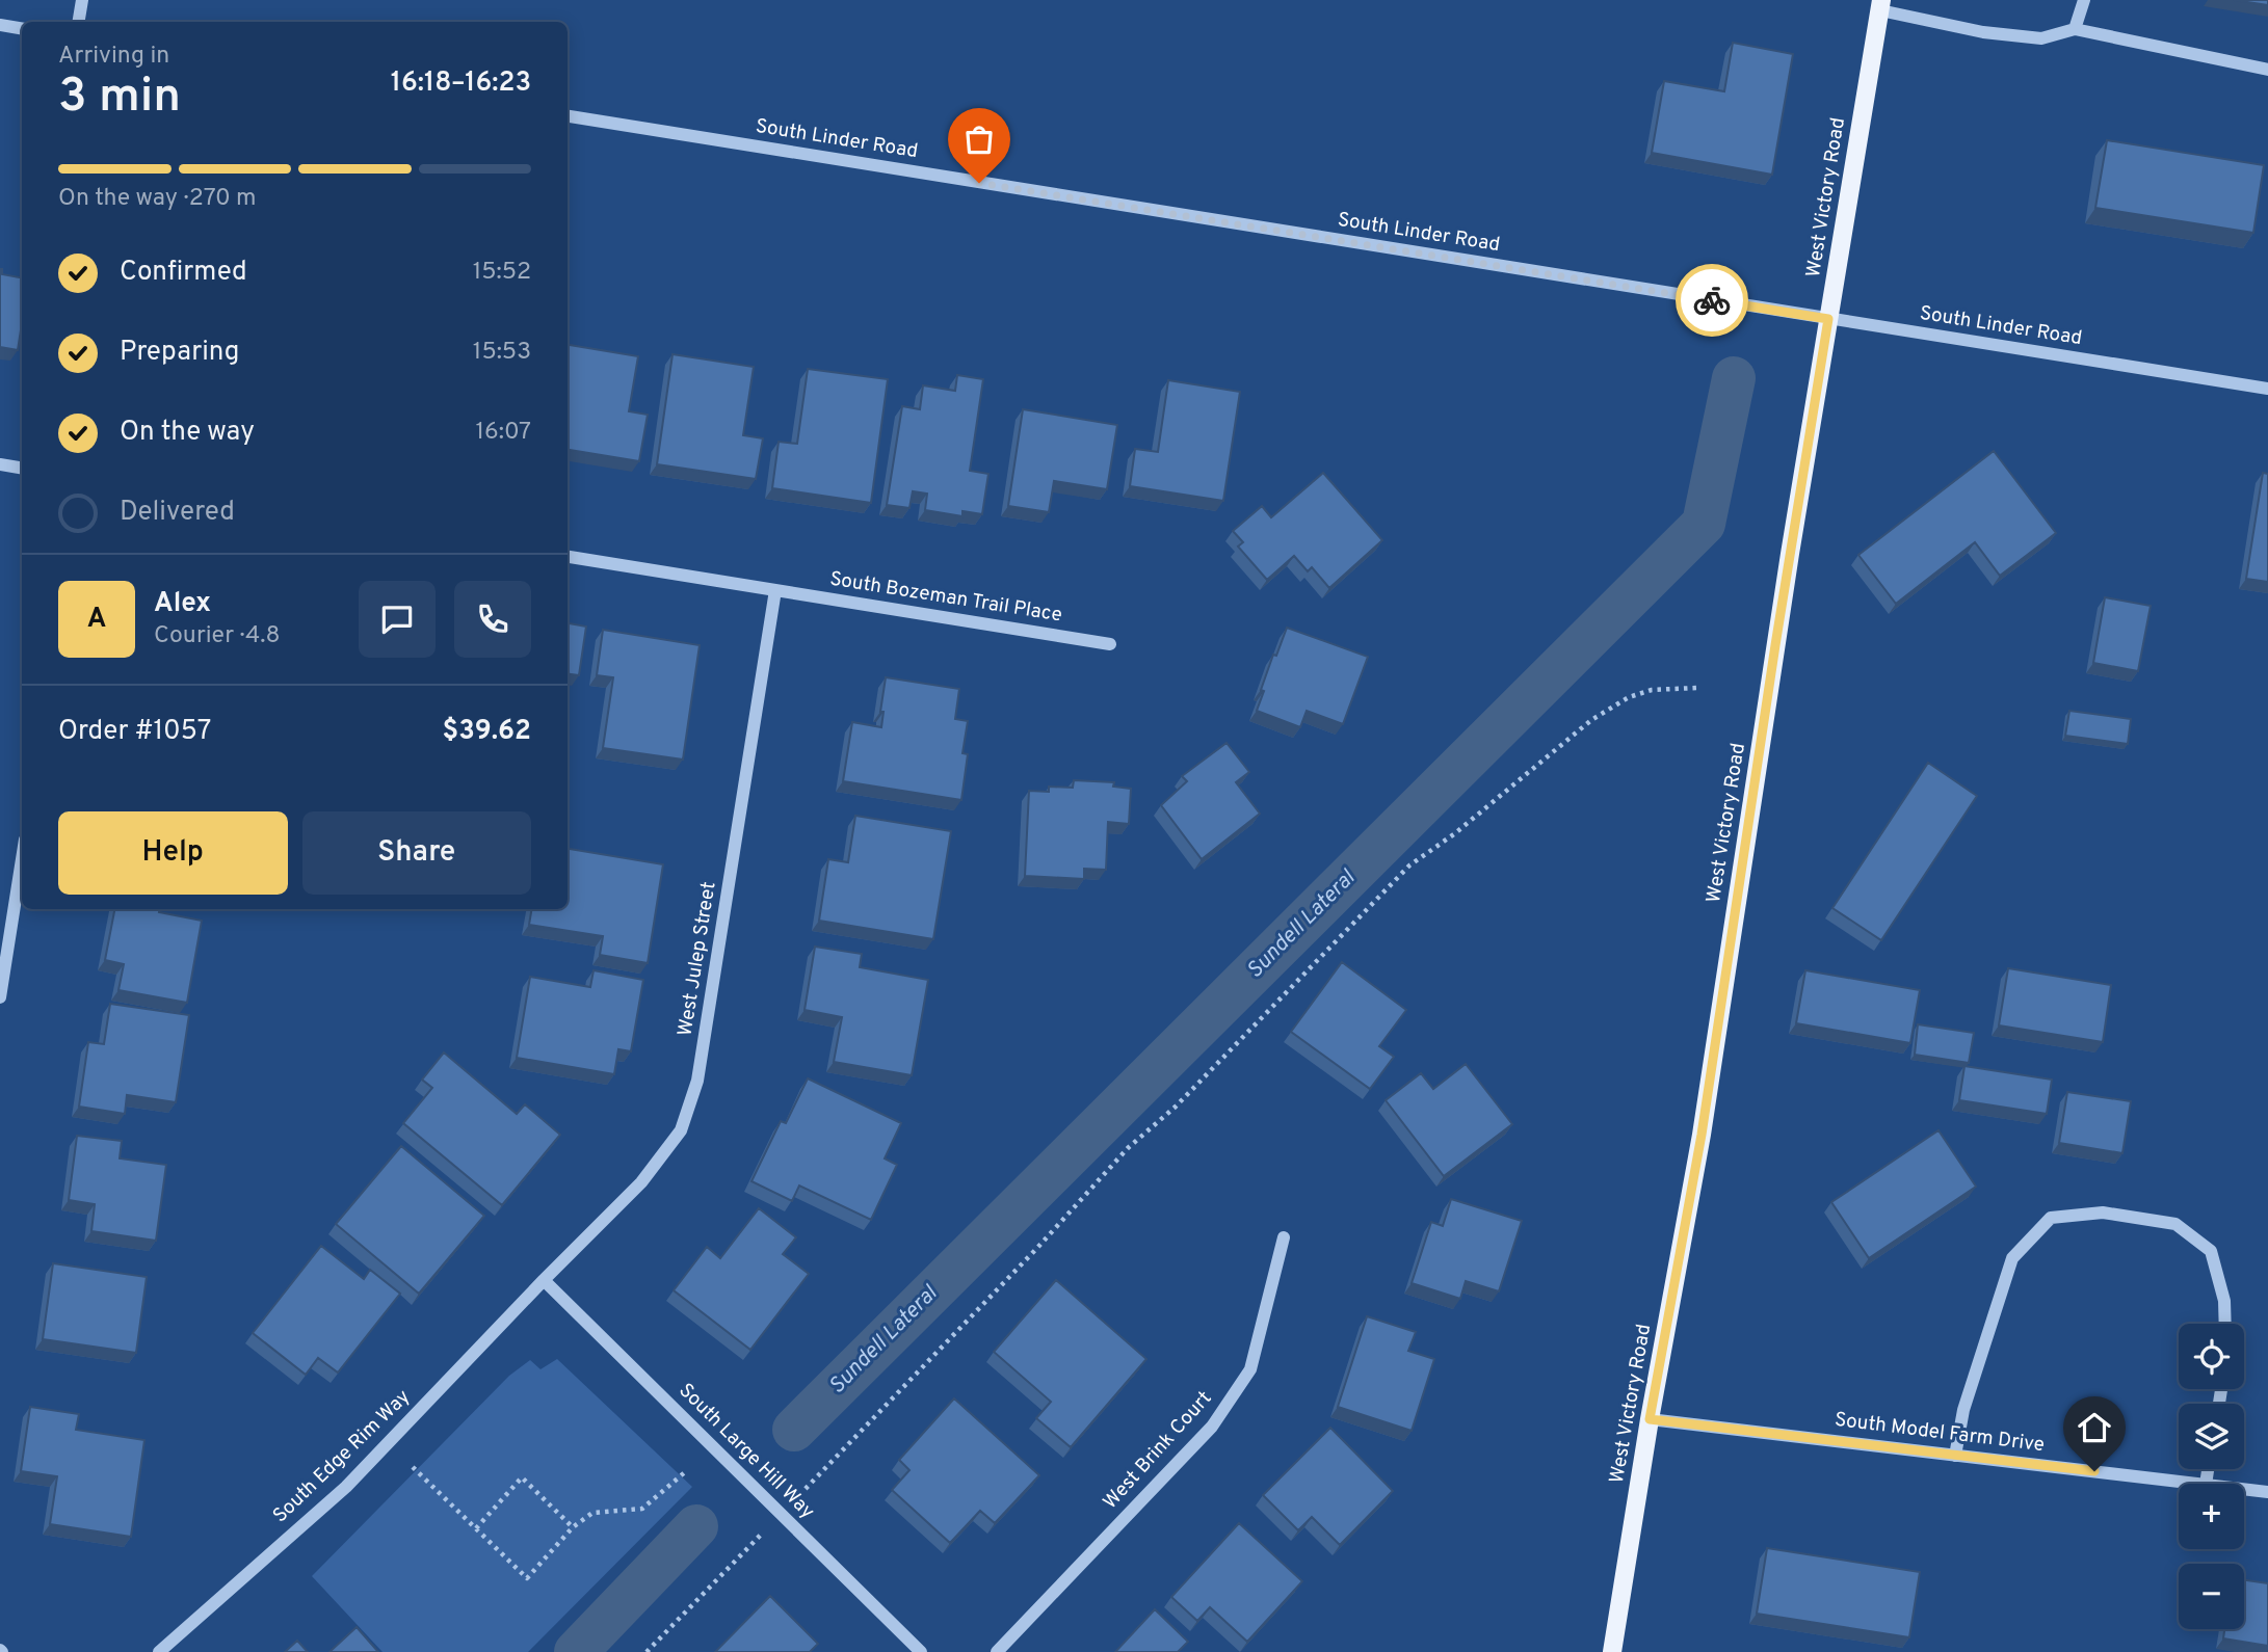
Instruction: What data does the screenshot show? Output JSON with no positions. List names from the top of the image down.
{
  "streets": {
    "main road": ["West Victory Road"],
    "street": [
      "South Linder Road",
      "South Bozeman Trail Place",
      "West Julep Street",
      "South Model Farm Drive",
      "West Brink Court",
      "South Large Hill Way",
      "South Edge Rim Way"
    ]
  },
  "crossings": [
    ["South Linder Road", "West Victory Road"],
    ["West Victory Road", "South Model Farm Drive"],
    ["South Bozeman Trail Place", "West Julep Street"],
    ["West Julep Street", "South Large Hill Way"],
    ["West Julep Street", "South Edge Rim Way"],
    ["South Large Hill Way", "South Edge Rim Way"]
  ],
  "water": ["Sundell Lateral"],
  "page": {
    "heading": ["3 min", "Arriving in", "16:18–16:23"],
    "panel": [
      "Alex",
      "Courier · 4.8",
      "Order #1057",
      "$39.62"
    ],
    "bar": "On the way · 270 m",
    "list": [
      ["Confirmed", "15:52"],
      ["Preparing", "15:53"],
      ["On the way", "16:07"],
      "Delivered"
    ],
    "round": "A",
    "buttons": ["Help", "Share"],
    "map_buttons": ["+", "−"]
  }
}
